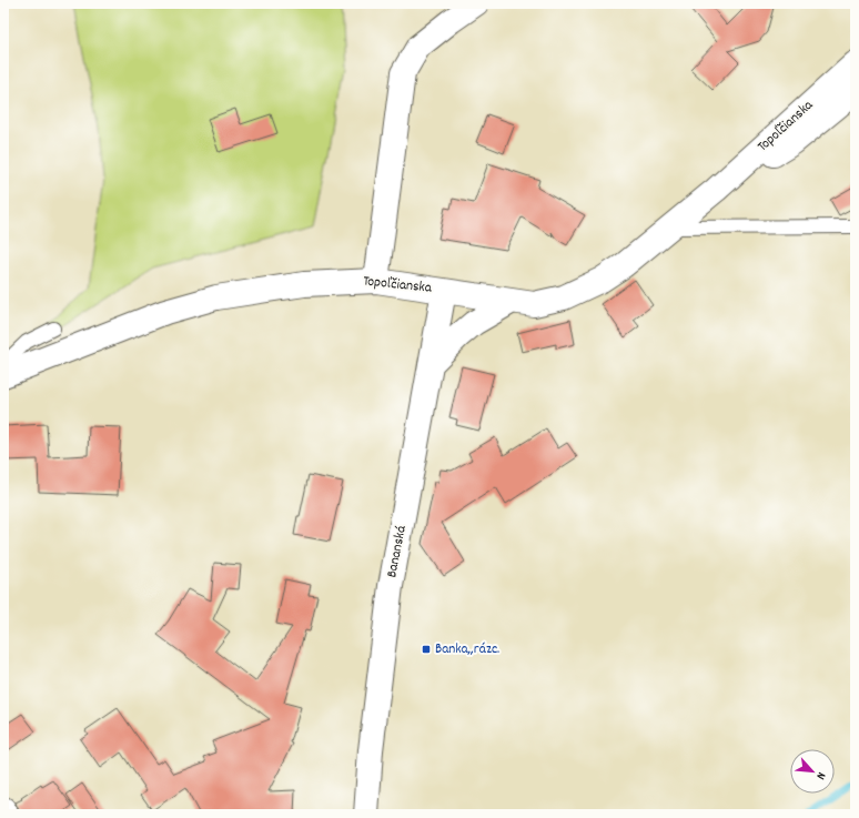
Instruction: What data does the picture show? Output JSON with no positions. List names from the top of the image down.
{
  "streets": {
    "main road": ["Topoľčianska", "Bananská"]
  },
  "crossings": [
    ["Topoľčianska", "Bananská"]
  ],
  "places": {
    "transit": ["Banka,,rázc."]
  },
  "north": "bottom right"
}
